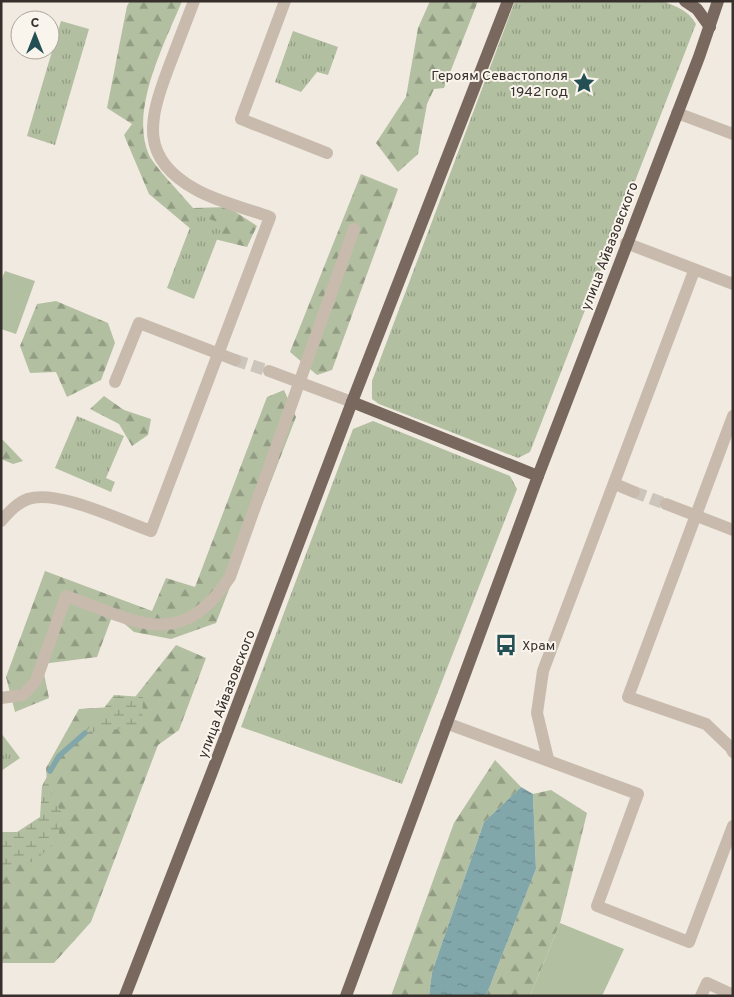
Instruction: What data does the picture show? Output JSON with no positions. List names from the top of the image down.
{
  "streets": {
    "main road": ["улица Айвазовского"]
  },
  "places": {
    "place": ["Героям Севастополя 1942 год"],
    "bus stop": ["Храм"]
  },
  "north": "top"
}
